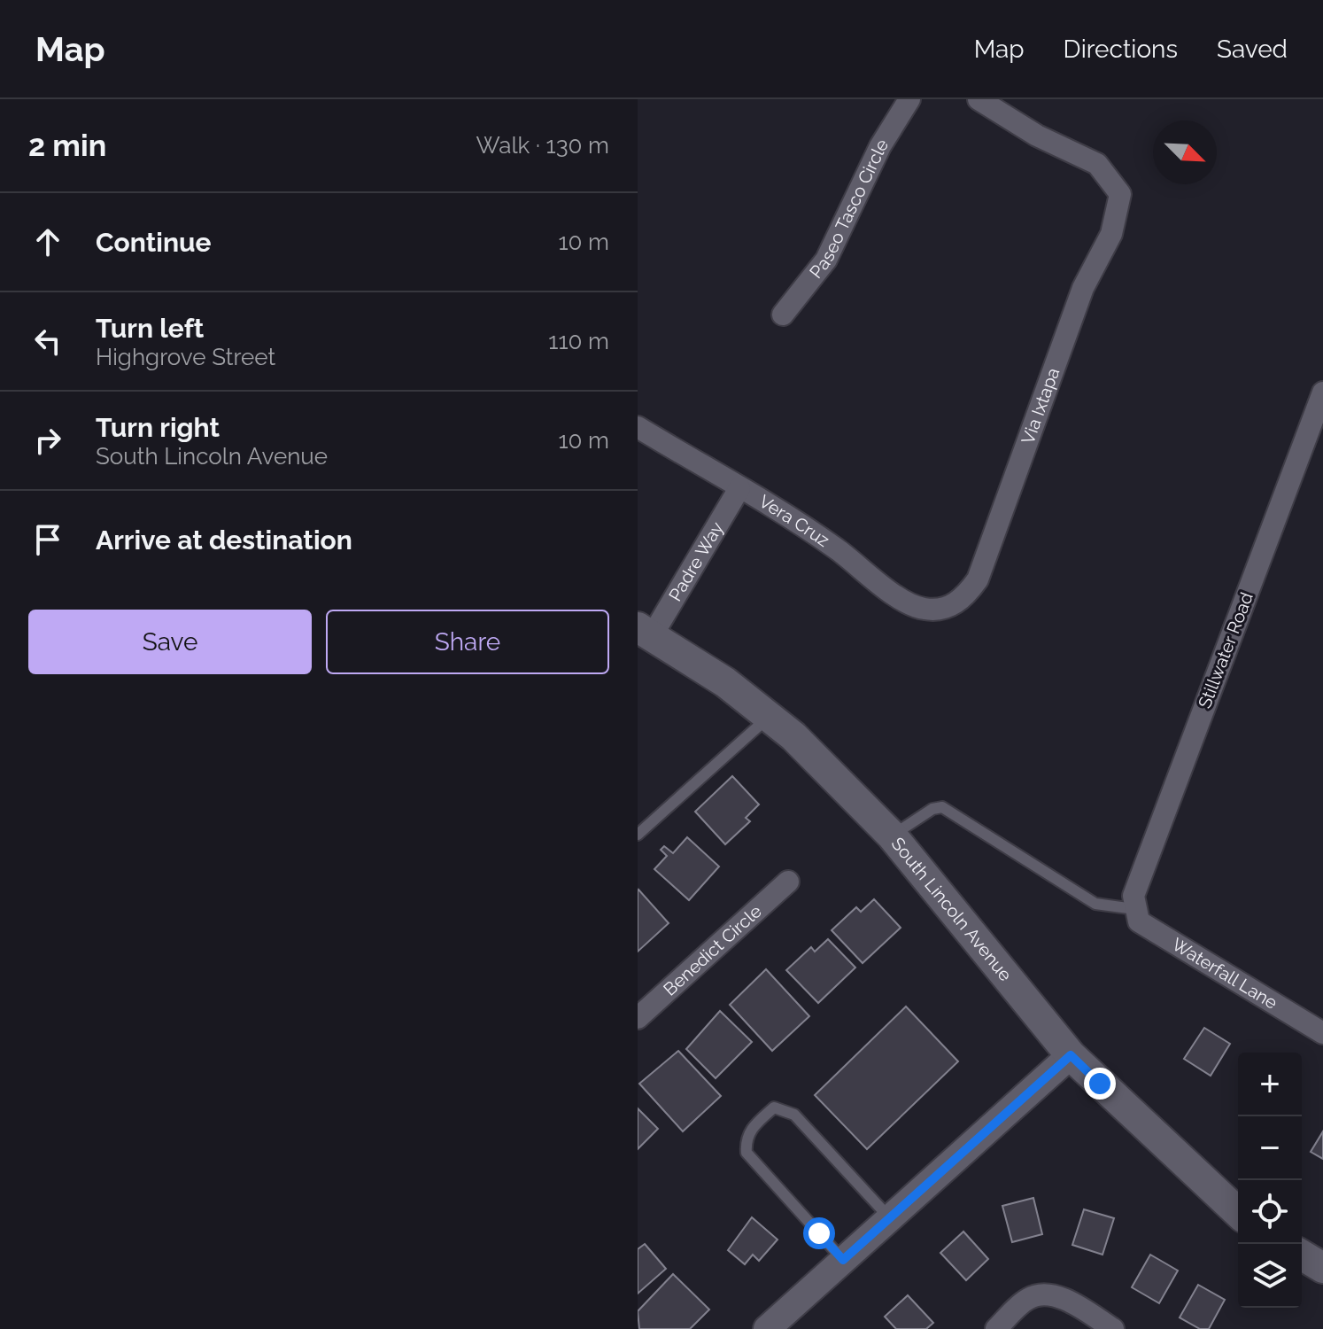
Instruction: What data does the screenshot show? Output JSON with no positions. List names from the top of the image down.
{
  "streets": {
    "main road": ["South Lincoln Avenue"],
    "street": [
      "Paseo Tasco Circle",
      "Via Ixtapa",
      "Vera Cruz",
      "Padre Way",
      "Stillwater Road",
      "Benedict Circle",
      "Waterfall Lane"
    ]
  },
  "crossings": [
    ["Via Ixtapa", "Vera Cruz"],
    ["Vera Cruz", "Padre Way"],
    ["Padre Way", "South Lincoln Avenue"],
    ["Stillwater Road", "Waterfall Lane"]
  ],
  "north": "bottom right",
  "page": {
    "header": "Map",
    "nav": ["Map", "Directions", "Saved"],
    "heading": ["2 min", "Walk · 130 m"],
    "list": [
      ["Continue", "10 m"],
      ["Turn left", "Highgrove Street", "110 m"],
      ["Turn right", "South Lincoln Avenue", "10 m"],
      "Arrive at destination"
    ],
    "buttons": ["Save", "Share"],
    "map_buttons": ["+", "−"]
  }
}
